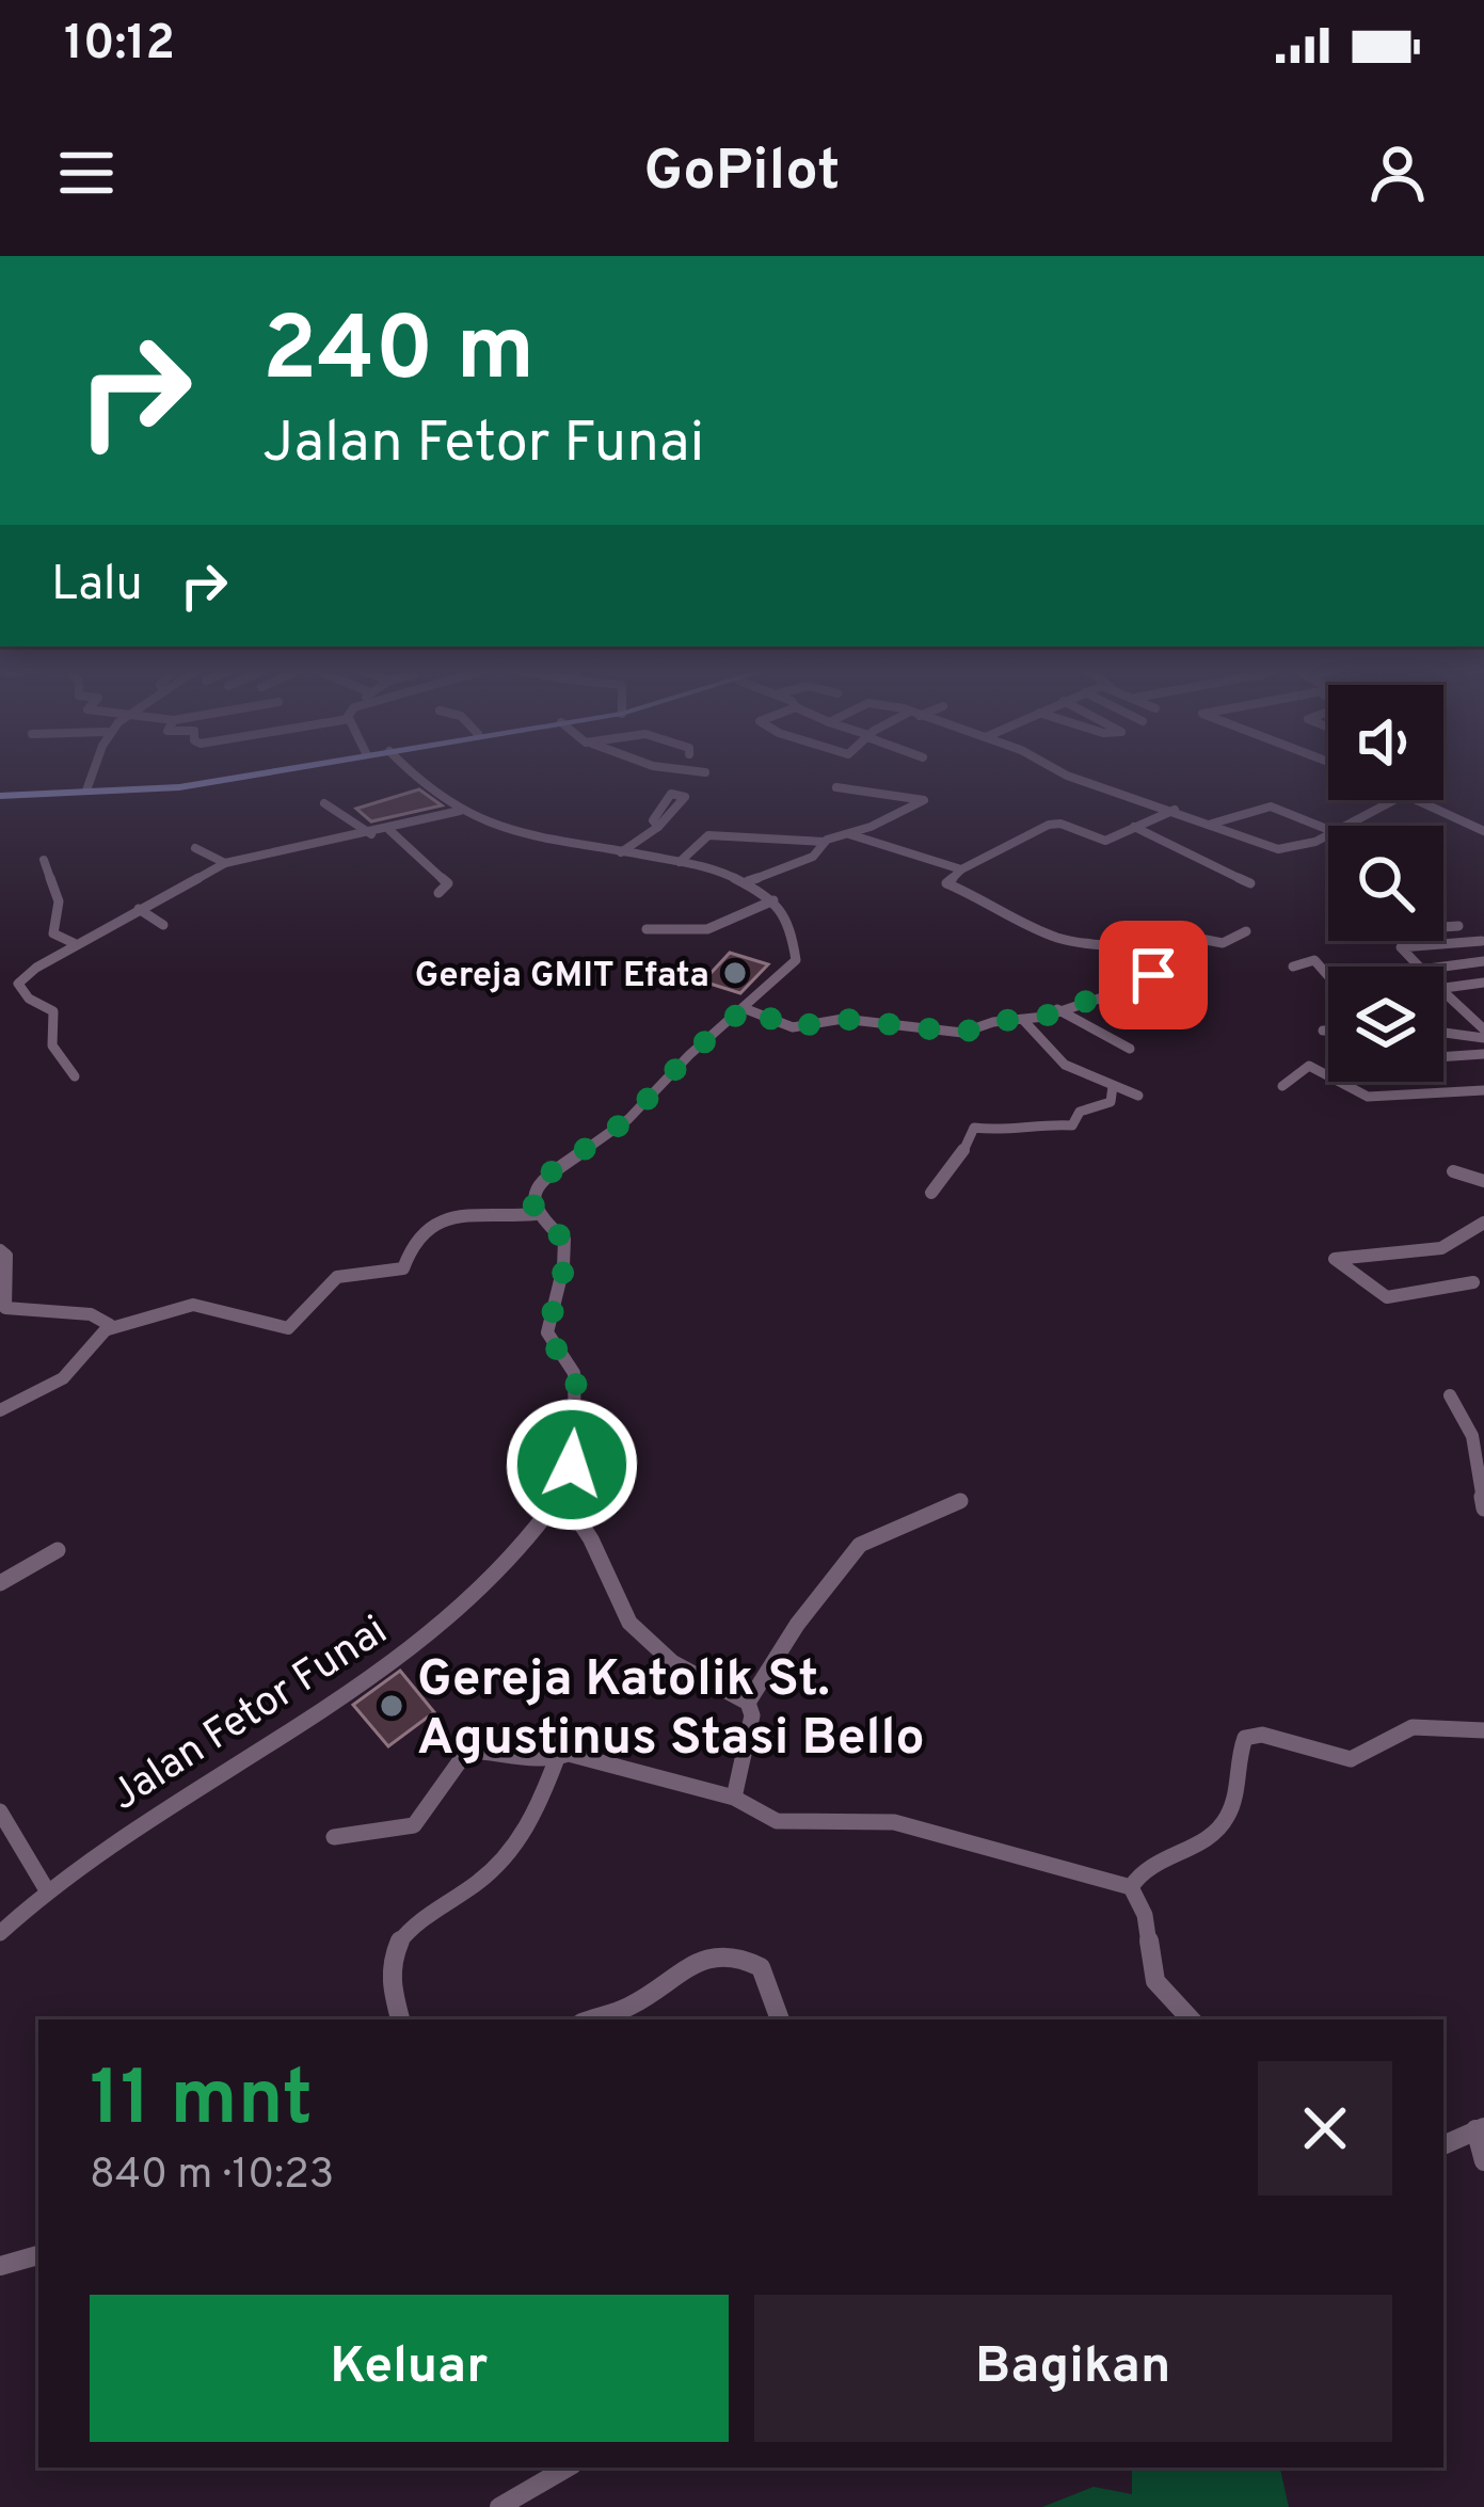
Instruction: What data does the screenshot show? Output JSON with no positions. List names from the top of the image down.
{
  "streets": {
    "street": ["Jalan Fetor Funai"]
  },
  "places": ["Gereja GMIT Efata", "Gereja Katolik St. Agustinus Stasi Bello"],
  "page": {
    "status": "10:12",
    "header": "GoPilot",
    "turn": ["240 m", "Jalan Fetor Funai"],
    "then": "Lalu",
    "heading": ["11 mnt", "840 m · 10:23"],
    "buttons": ["Keluar", "Bagikan"]
  }
}
